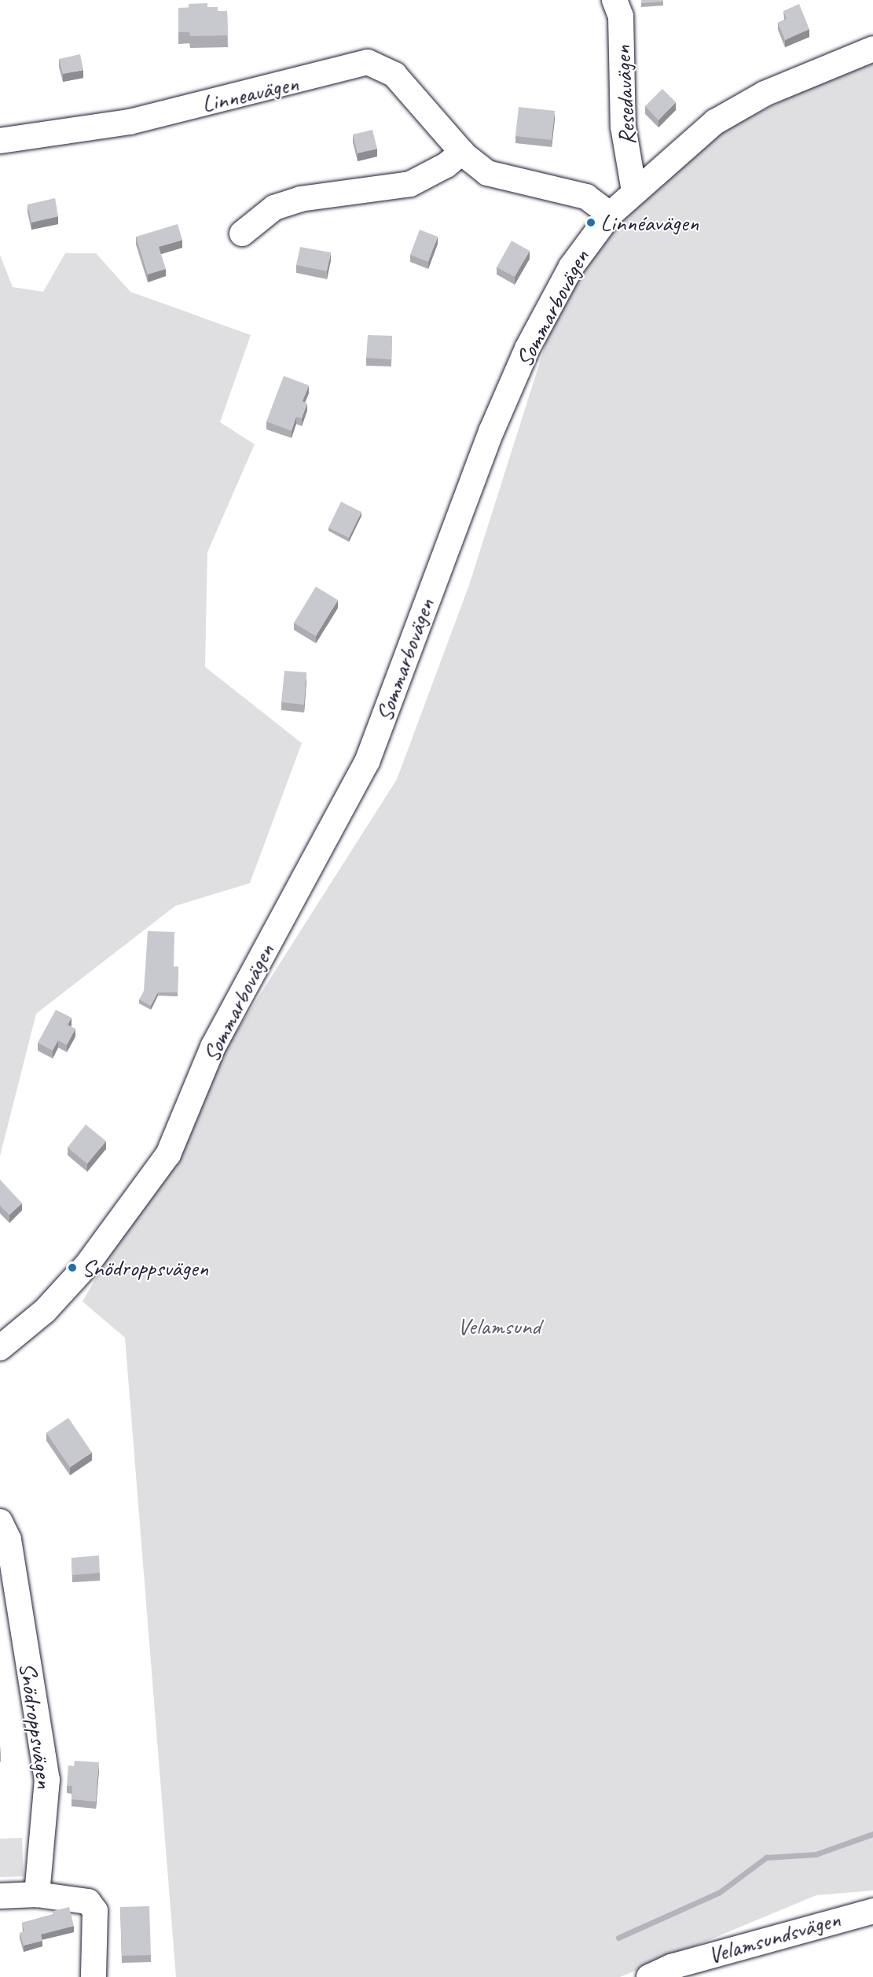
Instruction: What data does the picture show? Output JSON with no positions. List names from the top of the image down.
{
  "streets": {
    "street": [
      "Linneavägen",
      "Resedavägen",
      "Sommarbovägen",
      "Snödroppsvägen",
      "Velamsundsvägen"
    ]
  },
  "crossings": [
    ["Linneavägen", "Sommarbovägen"],
    ["Resedavägen", "Sommarbovägen"]
  ],
  "parks": ["Velamsund"],
  "places": ["Linnéavägen", "Snödroppsvägen"]
}
